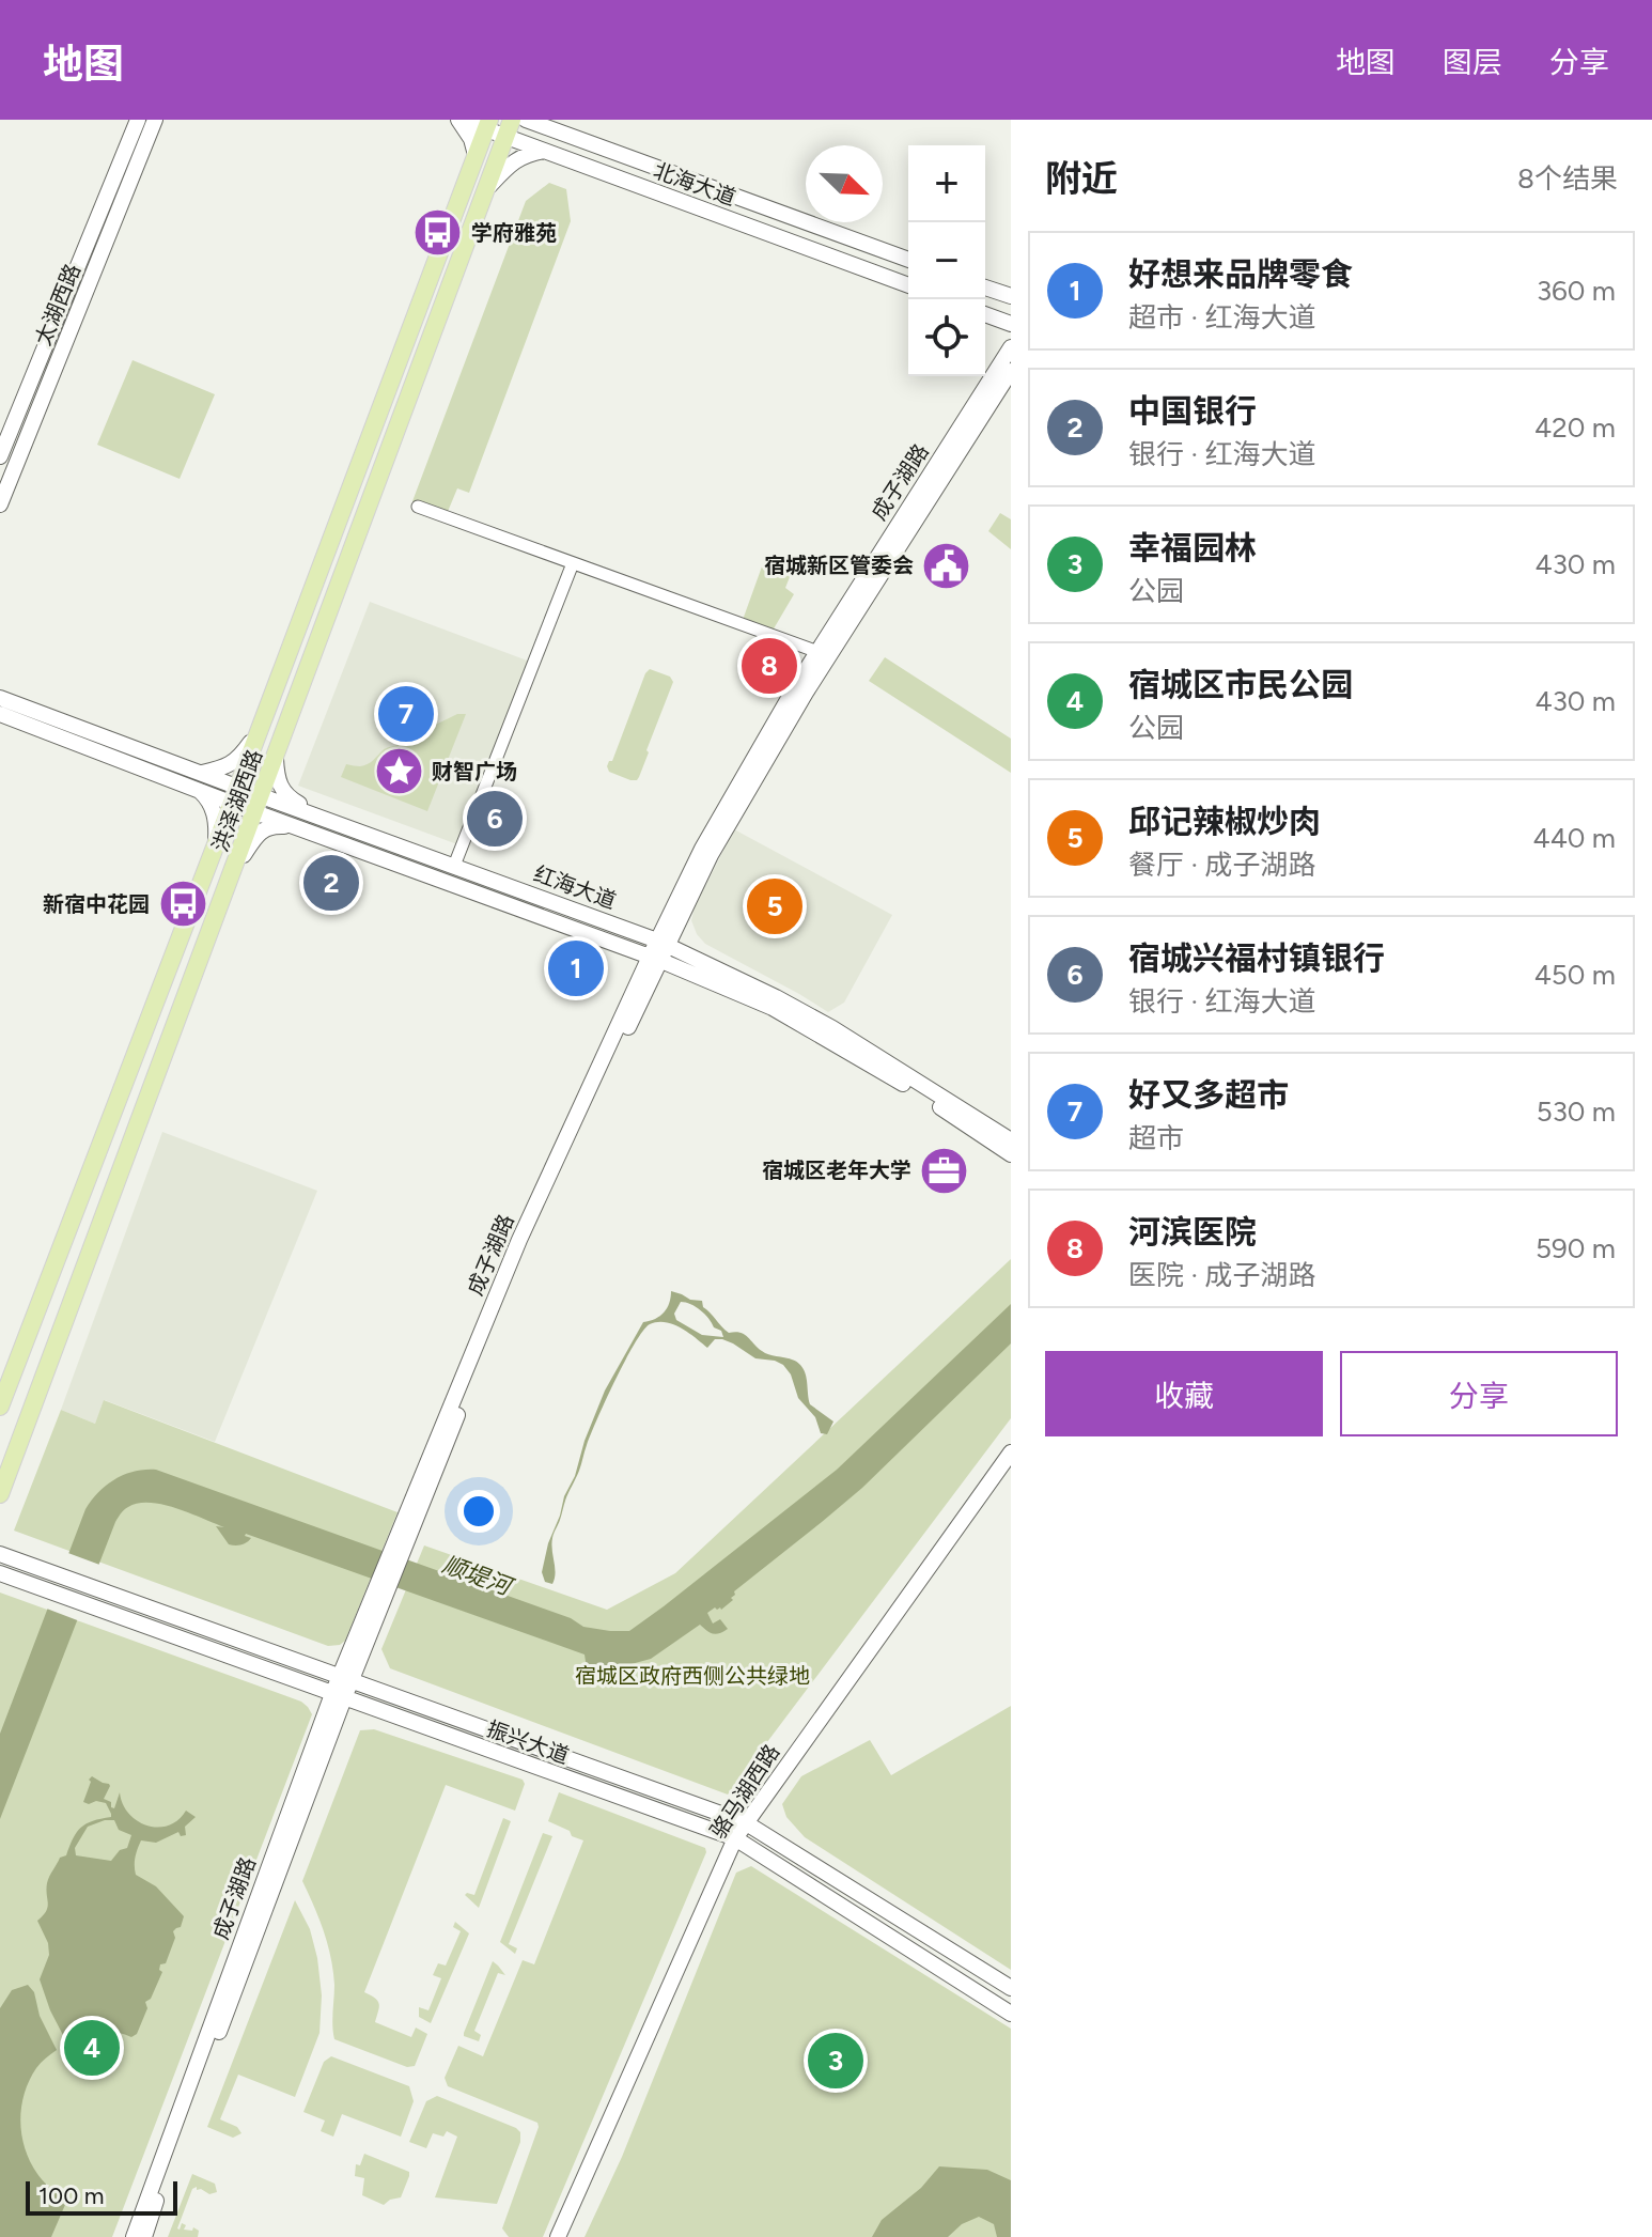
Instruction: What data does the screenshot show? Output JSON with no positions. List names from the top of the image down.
{
  "streets": {
    "main road": ["洪泽湖西路"],
    "street": [
      "北海大道",
      "太湖西路",
      "成子湖路",
      "红海大道",
      "振兴大道",
      "骆马湖西路"
    ]
  },
  "crossings": [
    ["北海大道", "洪泽湖西路"],
    ["成子湖路", "红海大道"],
    ["成子湖路", "振兴大道"],
    ["洪泽湖西路", "红海大道"],
    ["振兴大道", "骆马湖西路"]
  ],
  "water": ["顺堤河"],
  "parks": ["宿城区政府西侧公共绿地"],
  "places": {
    "bus stop": ["学府雅苑", "新宿中花园"],
    "public building": ["宿城新区管委会"],
    "place": ["财智广场"],
    "office": ["宿城区老年大学"]
  },
  "scale_bar": "100 m",
  "north": "bottom right",
  "page": {
    "header": "地图",
    "nav": ["地图", "图层", "分享"],
    "heading": ["附近", "8个结果"],
    "map_buttons": ["+", "−"],
    "list": [
      {
        "mark": "1",
        "name": "好想来品牌零食",
        "note": "超市 · 红海大道",
        "value": "360 m"
      },
      {
        "mark": "2",
        "name": "中国银行",
        "note": "银行 · 红海大道",
        "value": "420 m"
      },
      {
        "mark": "3",
        "name": "幸福园林",
        "note": "公园",
        "value": "430 m"
      },
      {
        "mark": "4",
        "name": "宿城区市民公园",
        "note": "公园",
        "value": "430 m"
      },
      {
        "mark": "5",
        "name": "邱记辣椒炒肉",
        "note": "餐厅 · 成子湖路",
        "value": "440 m"
      },
      {
        "mark": "6",
        "name": "宿城兴福村镇银行",
        "note": "银行 · 红海大道",
        "value": "450 m"
      },
      {
        "mark": "7",
        "name": "好又多超市",
        "note": "超市",
        "value": "530 m"
      },
      {
        "mark": "8",
        "name": "河滨医院",
        "note": "医院 · 成子湖路",
        "value": "590 m"
      }
    ],
    "pins": [
      "8",
      "7",
      "6",
      "2",
      "5",
      "1",
      "4",
      "3"
    ],
    "buttons": ["收藏", "分享"],
    "scale": "100 m"
  }
}
